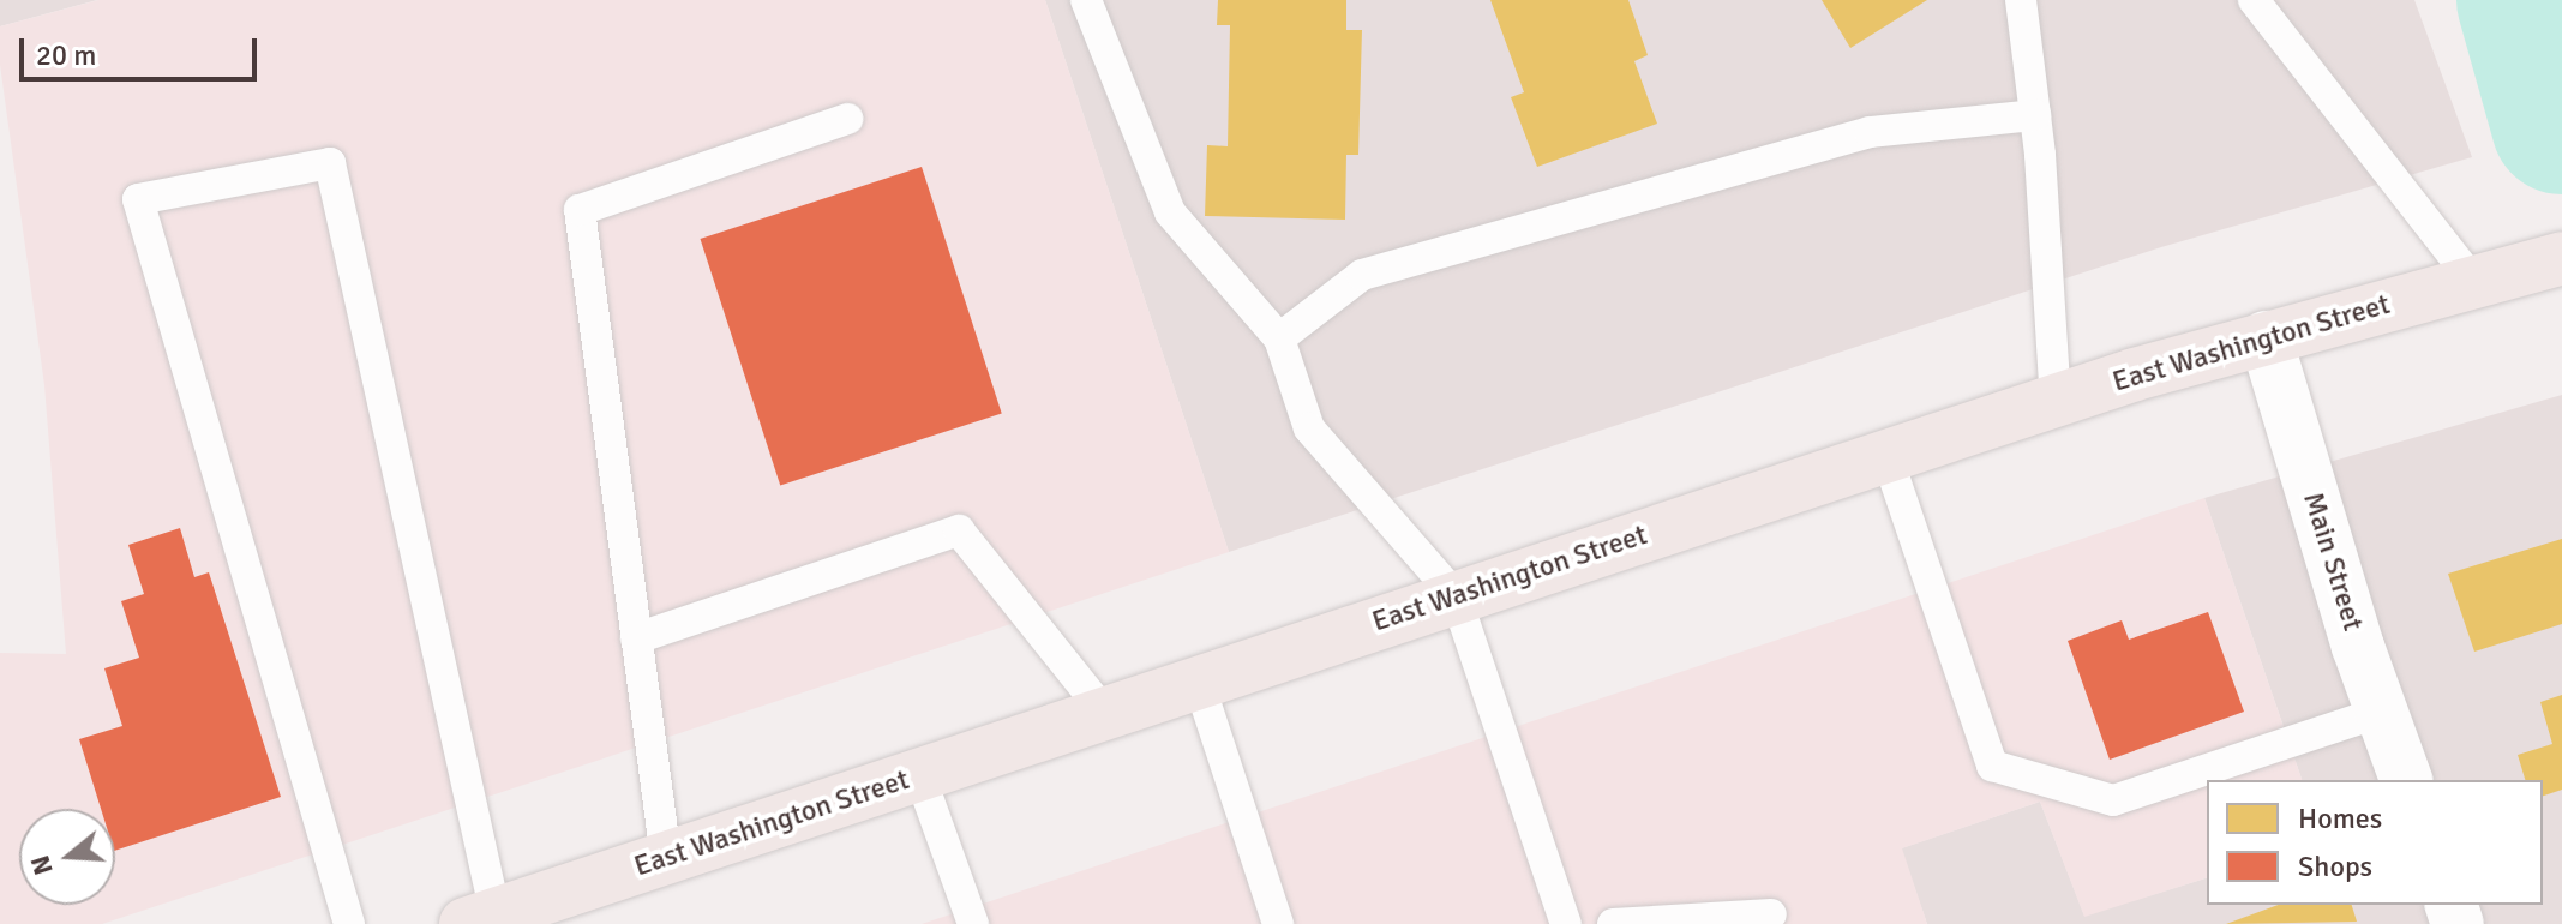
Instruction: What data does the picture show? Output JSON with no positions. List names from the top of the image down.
{
  "streets": {
    "main road": ["East Washington Street"],
    "street": ["Main Street"]
  },
  "crossings": [
    ["East Washington Street", "Main Street"]
  ],
  "legend": ["Homes", "Shops"],
  "scale_bar": "20 m",
  "north": "left"
}
